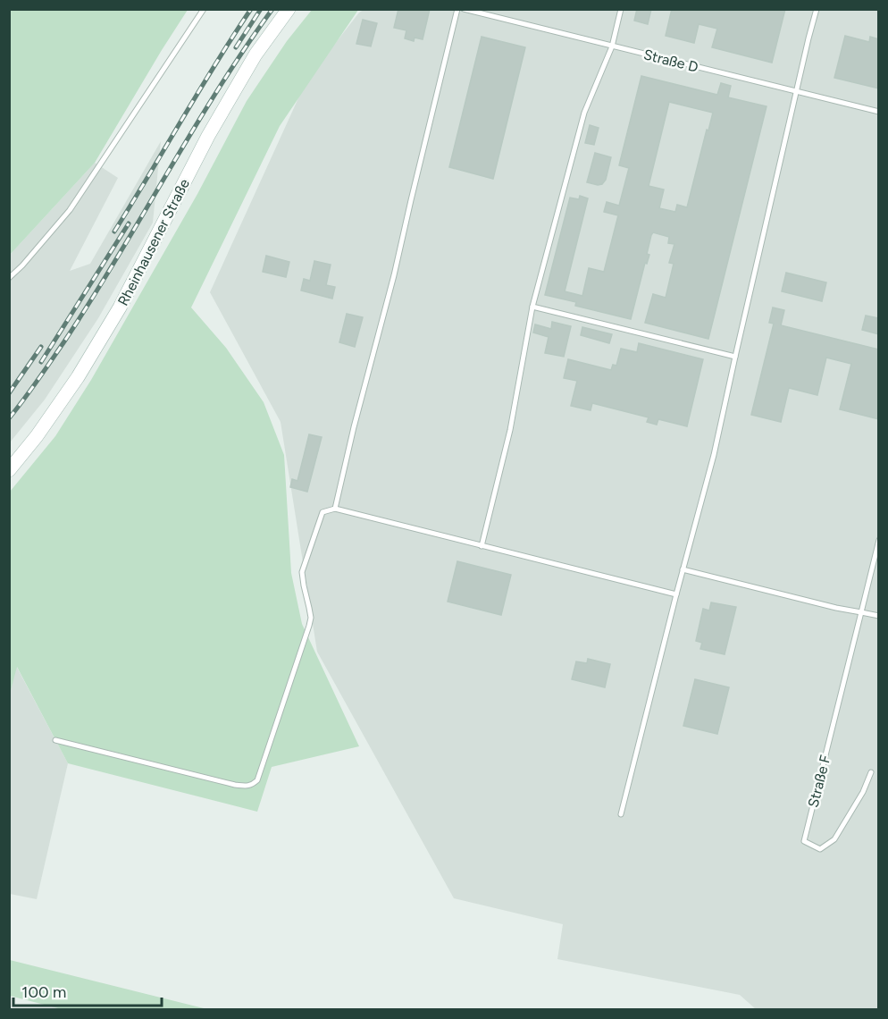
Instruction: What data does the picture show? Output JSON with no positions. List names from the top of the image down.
{
  "streets": {
    "street": ["Rheinhausener Straße"],
    "lane": ["Straße D", "Straße F"]
  },
  "scale_bar": "100 m"
}
